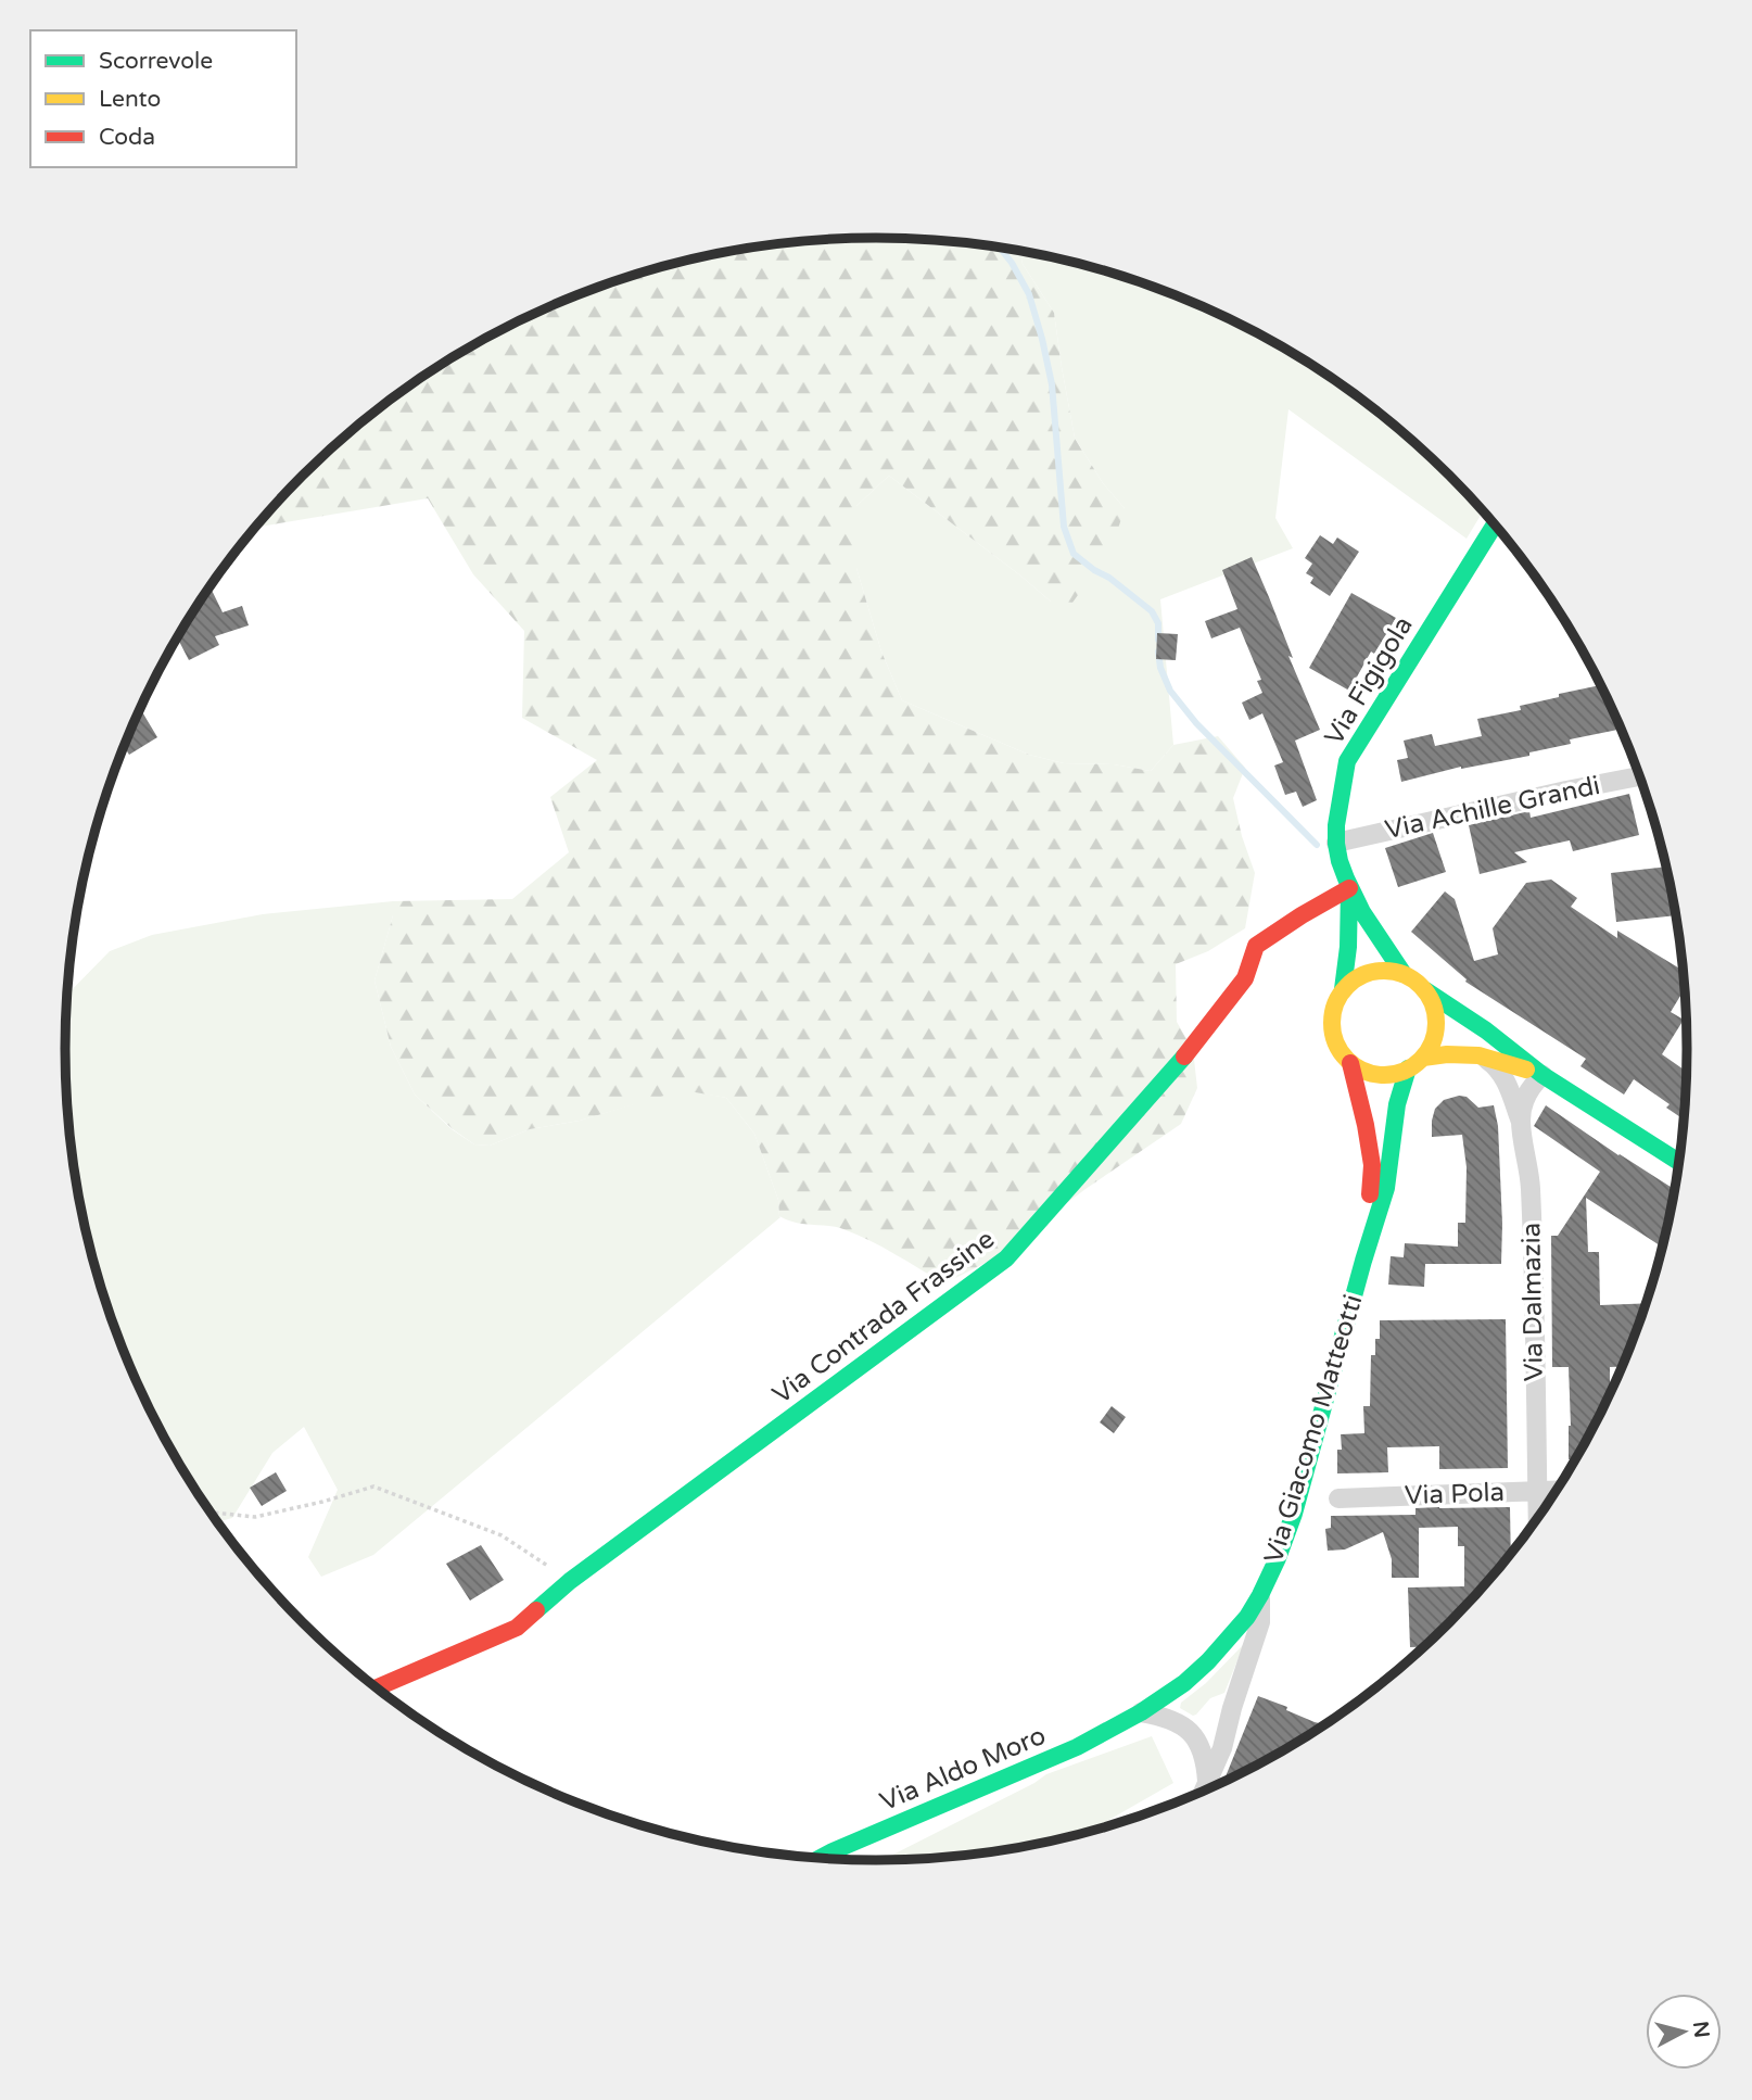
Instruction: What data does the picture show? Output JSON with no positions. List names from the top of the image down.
{
  "streets": {
    "street": [
      "Via Figigola",
      "Via Achille Grandi",
      "Via Dalmazia",
      "Via Contrada Frassine",
      "Via Giacomo Matteotti",
      "Via Pola",
      "Via Aldo Moro"
    ]
  },
  "crossings": [
    ["Via Figigola", "Via Achille Grandi"],
    ["Via Figigola", "Via Contrada Frassine"],
    ["Via Dalmazia", "Via Pola"],
    ["Via Giacomo Matteotti", "Via Aldo Moro"]
  ],
  "legend": ["Scorrevole", "Lento", "Coda"],
  "north": "right"
}
